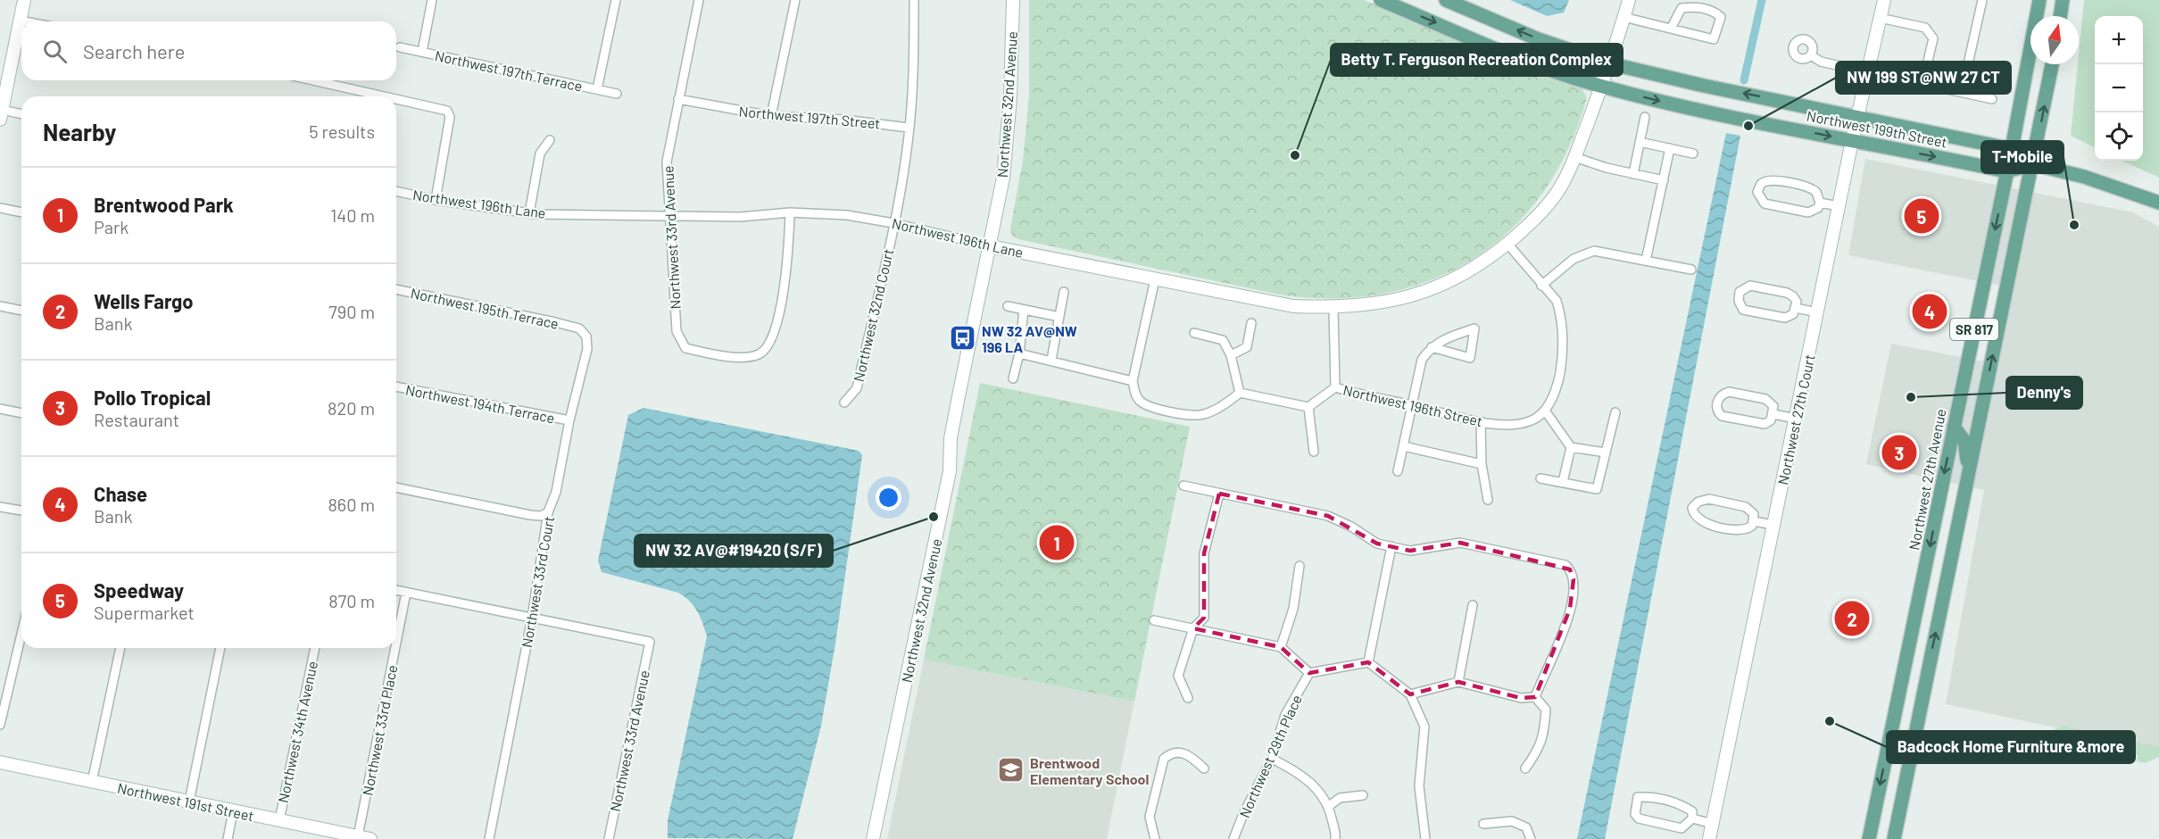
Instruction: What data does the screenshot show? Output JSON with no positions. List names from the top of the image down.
{
  "streets": {
    "main road": ["Northwest 199th Street", "SR 817", "Northwest 27th Avenue"],
    "street": [
      "Northwest 197th Terrace",
      "Northwest 32nd Avenue",
      "Northwest 197th Street",
      "Northwest 196th Lane",
      "Northwest 33rd Avenue",
      "Northwest 195th Terrace",
      "Northwest 32nd Court",
      "Northwest 194th Terrace",
      "Northwest 196th Street",
      "Northwest 27th Court",
      "Northwest 33rd Court",
      "Northwest 33rd Place",
      "Northwest 34th Avenue",
      "Northwest 29th Place",
      "Northwest 191st Street"
    ]
  },
  "crossings": [
    ["Northwest 32nd Avenue", "Northwest 196th Lane"],
    ["Northwest 197th Street", "Northwest 33rd Avenue"],
    ["Northwest 197th Street", "Northwest 32nd Court"],
    ["Northwest 199th Street", "Northwest 196th Lane"],
    ["Northwest 199th Street", "SR 817"],
    ["Northwest 199th Street", "Northwest 27th Court"],
    ["Northwest 199th Street", "Northwest 27th Avenue"],
    ["Northwest 196th Lane", "Northwest 33rd Avenue"],
    ["Northwest 196th Lane", "Northwest 32nd Court"],
    ["Northwest 33rd Avenue", "Northwest 33rd Court"],
    ["Northwest 195th Terrace", "Northwest 33rd Court"],
    ["Northwest 194th Terrace", "Northwest 33rd Court"],
    ["Northwest 33rd Place", "Northwest 191st Street"],
    ["Northwest 34th Avenue", "Northwest 191st Street"]
  ],
  "places": {
    "other": [
      "NW 199 ST@NW 27 CT",
      "Betty T. Ferguson Recreation Complex",
      "T-Mobile",
      "Denny's",
      "NW 32 AV@#19420 (S/F)",
      "Badcock Home Furniture &more"
    ],
    "bus stop": ["NW 32 AV@NW 196 LA"],
    "school or university": ["Brentwood Elementary School"]
  },
  "north": "top",
  "page": {
    "map_buttons": ["+", "−"],
    "search": "Search here",
    "heading": ["Nearby", "5 results"],
    "list": [
      {
        "mark": "1",
        "name": "Brentwood Park",
        "note": "Park",
        "value": "140 m"
      },
      {
        "mark": "2",
        "name": "Wells Fargo",
        "note": "Bank",
        "value": "790 m"
      },
      {
        "mark": "3",
        "name": "Pollo Tropical",
        "note": "Restaurant",
        "value": "820 m"
      },
      {
        "mark": "4",
        "name": "Chase",
        "note": "Bank",
        "value": "860 m"
      },
      {
        "mark": "5",
        "name": "Speedway",
        "note": "Supermarket",
        "value": "870 m"
      }
    ],
    "pins": [
      "5",
      "4",
      "3",
      "1",
      "2"
    ]
  }
}
